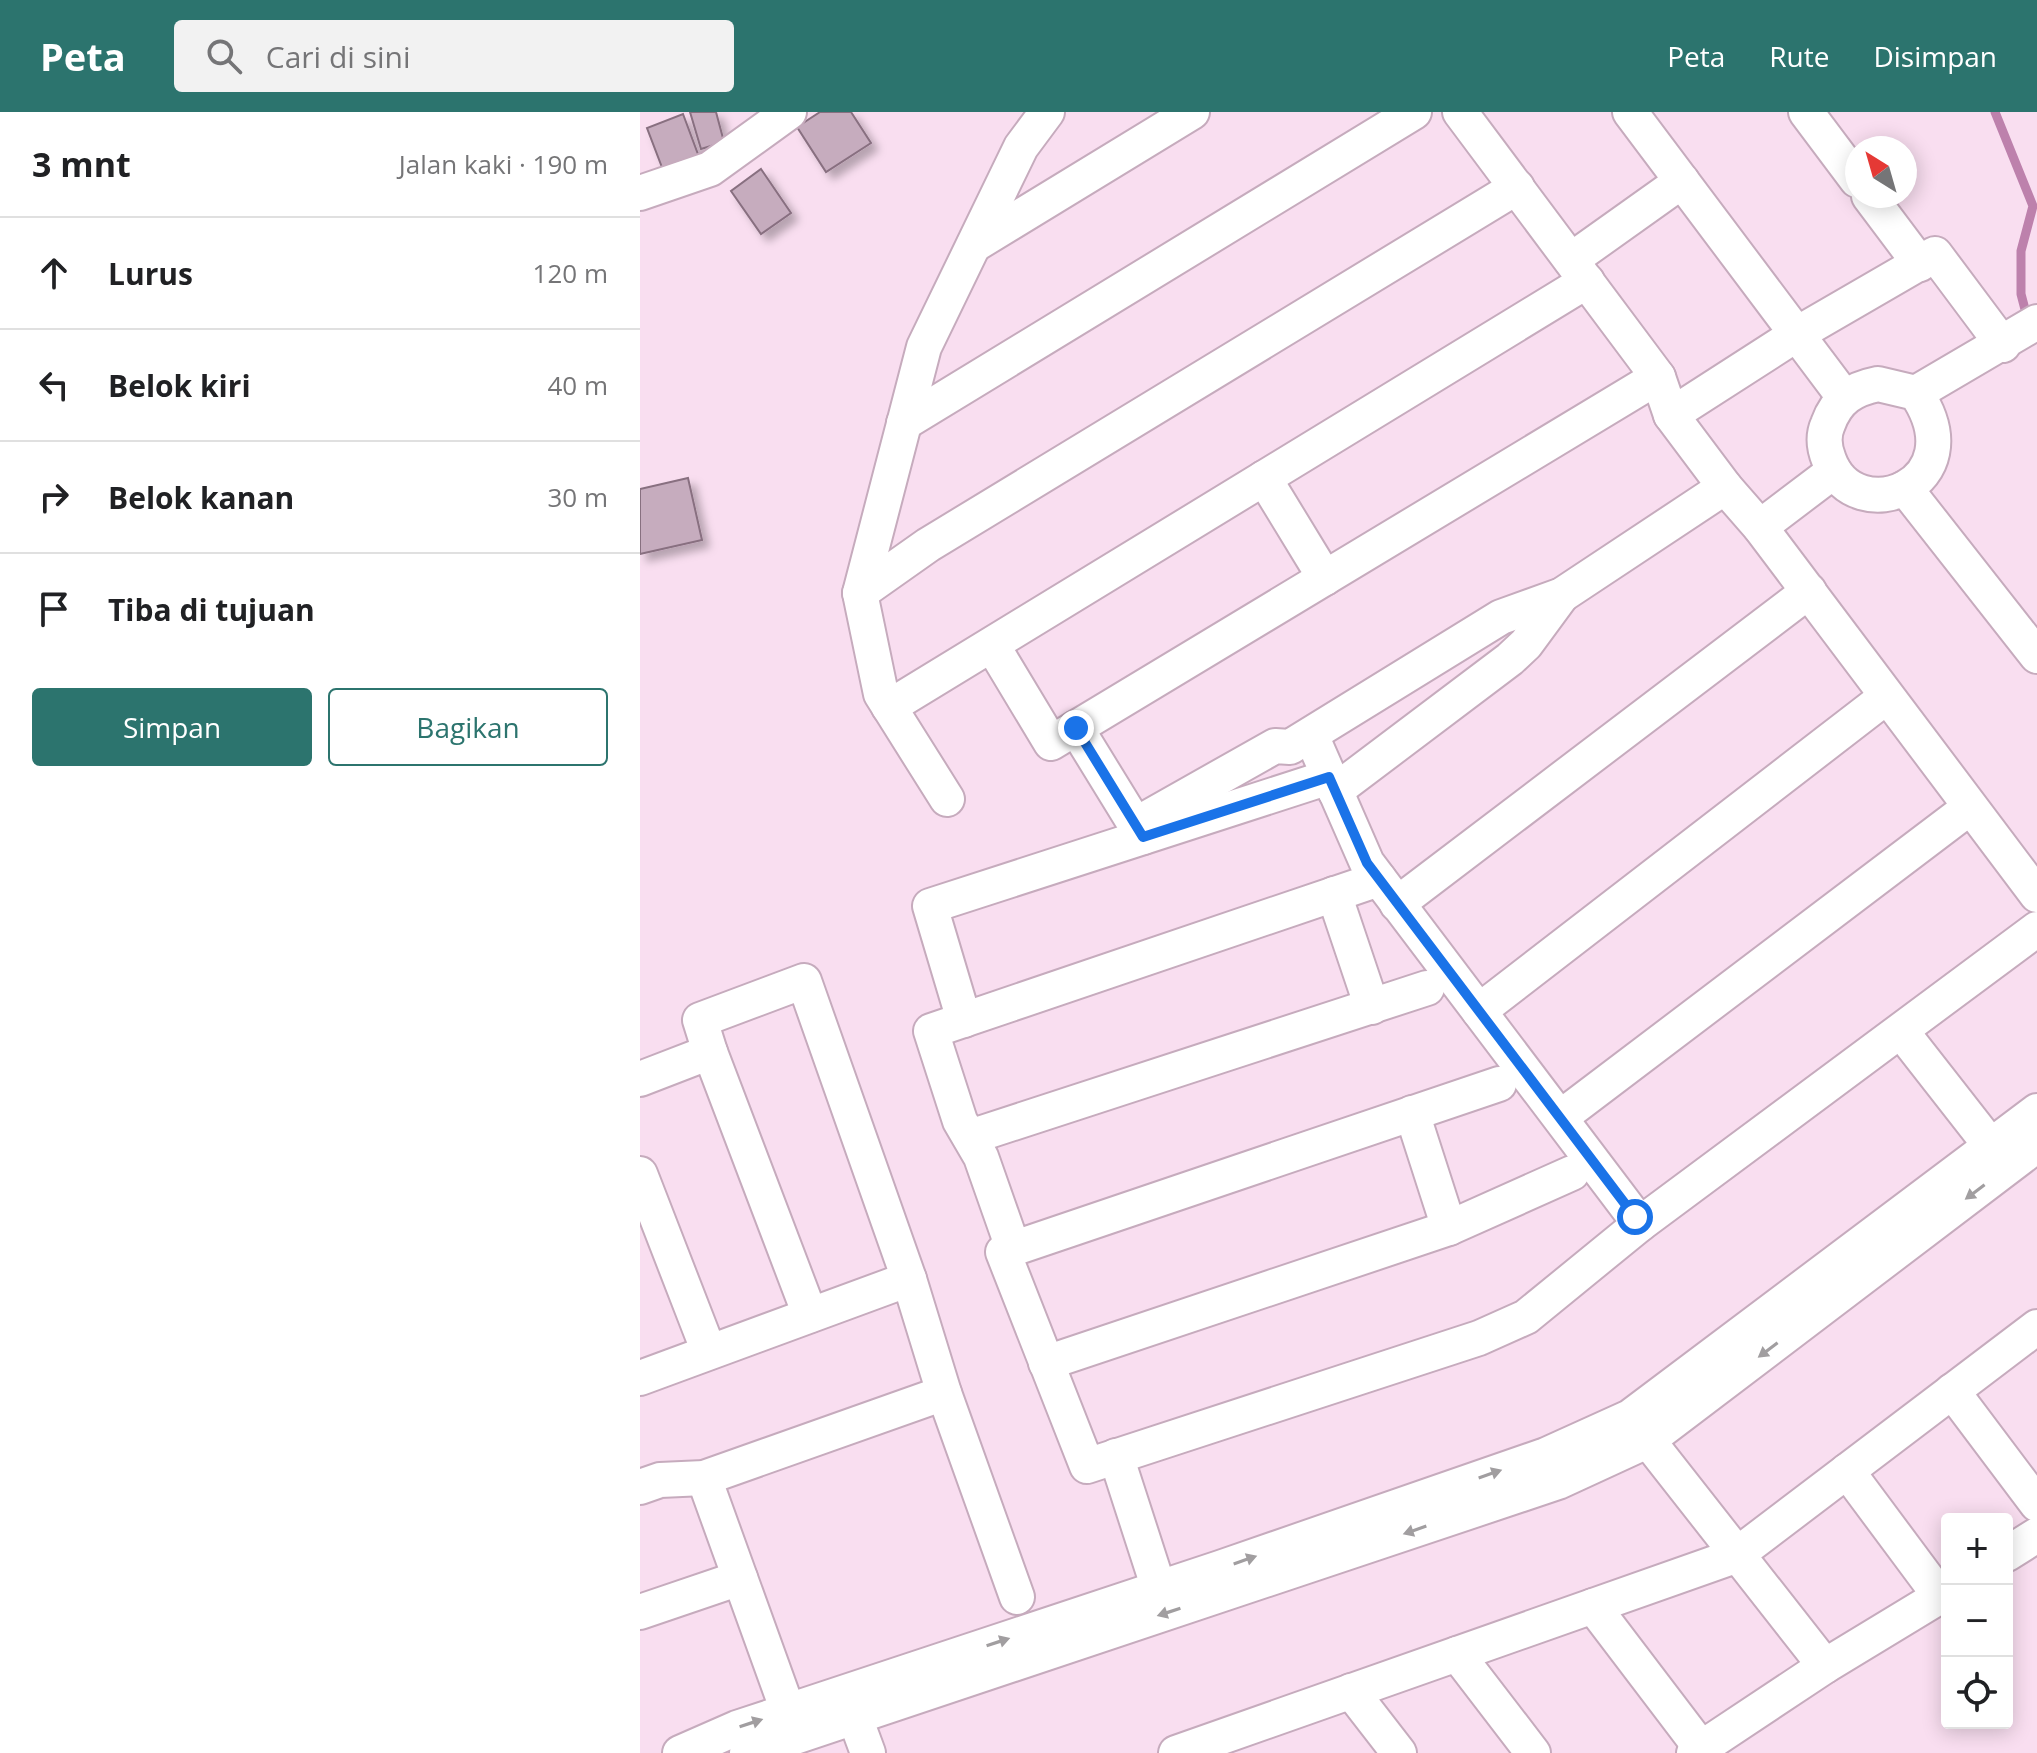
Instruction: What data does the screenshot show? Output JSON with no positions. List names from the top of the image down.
{
  "north": "top left",
  "page": {
    "header": "Peta",
    "search": "Cari di sini",
    "nav": ["Peta", "Rute", "Disimpan"],
    "heading": ["3 mnt", "Jalan kaki · 190 m"],
    "list": [
      ["Lurus", "120 m"],
      ["Belok kiri", "40 m"],
      ["Belok kanan", "30 m"],
      "Tiba di tujuan"
    ],
    "buttons": ["Simpan", "Bagikan"],
    "map_buttons": ["+", "−"]
  }
}
